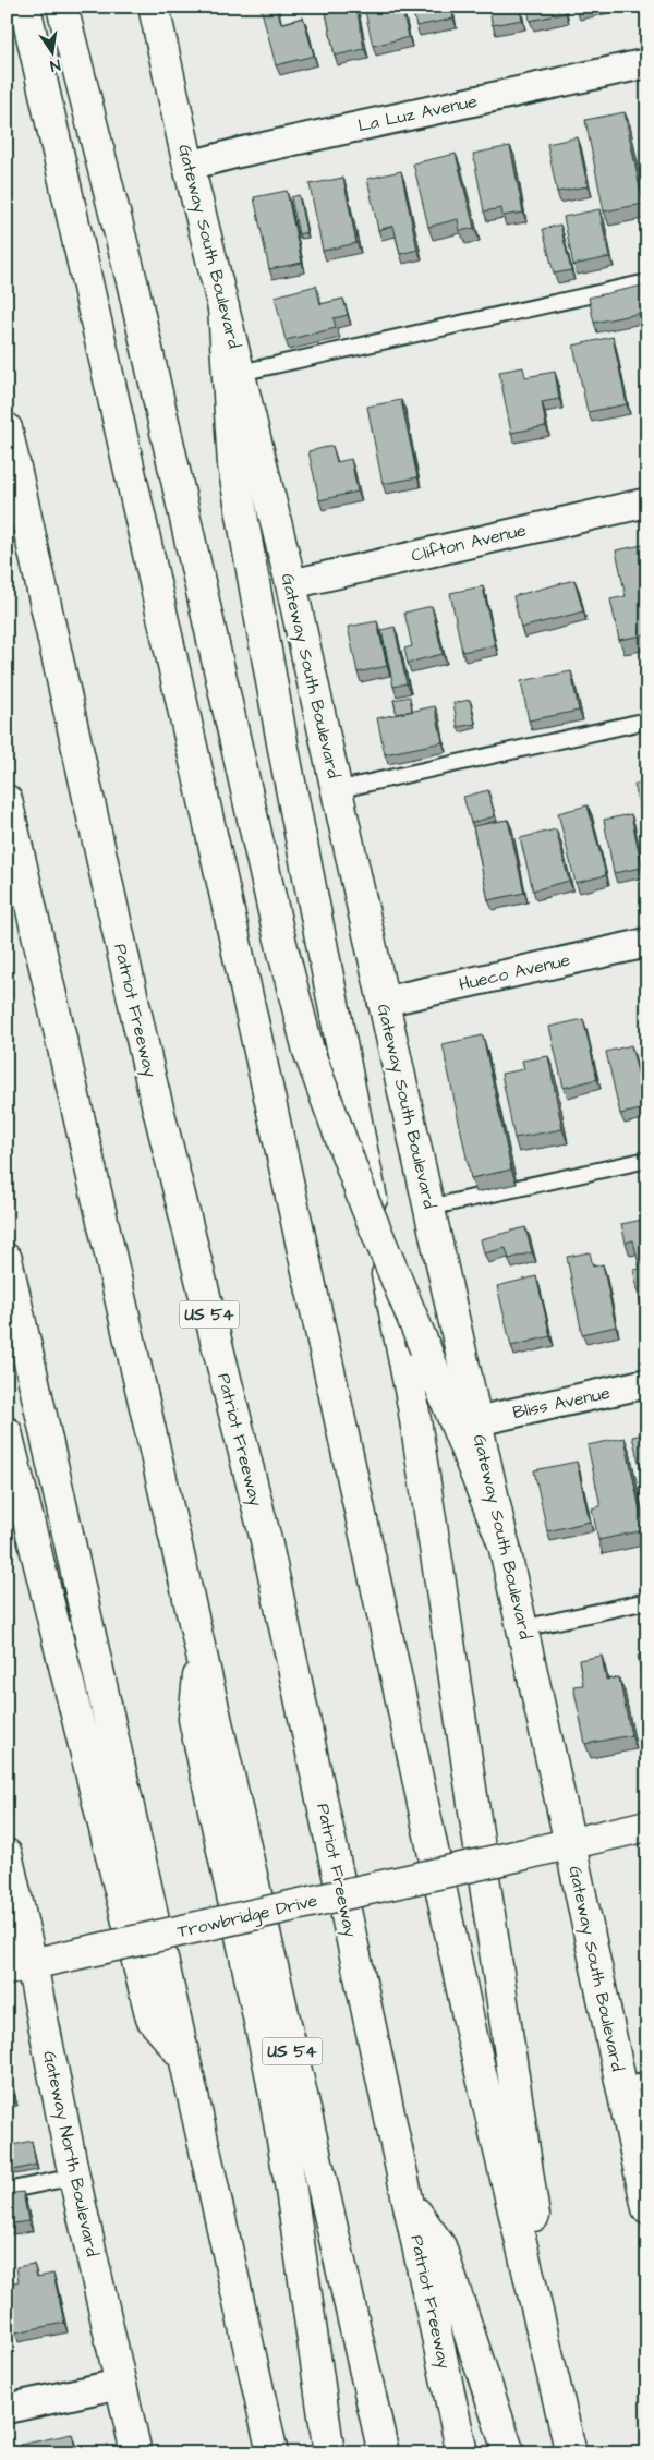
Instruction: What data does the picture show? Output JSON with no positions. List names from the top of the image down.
{
  "streets": {
    "main road": [
      "Gateway South Boulevard",
      "Patriot Freeway",
      "US 54",
      "Trowbridge Drive",
      "Gateway North Boulevard"
    ],
    "street": [
      "La Luz Avenue",
      "Clifton Avenue",
      "Hueco Avenue",
      "Bliss Avenue"
    ]
  },
  "crossings": [
    ["La Luz Avenue", "Gateway South Boulevard"],
    ["Gateway South Boulevard", "Clifton Avenue"],
    ["Gateway South Boulevard", "Hueco Avenue"],
    ["Gateway South Boulevard", "Bliss Avenue"],
    ["Gateway South Boulevard", "Trowbridge Drive"],
    ["Trowbridge Drive", "Gateway North Boulevard"]
  ],
  "north": "bottom"
}
